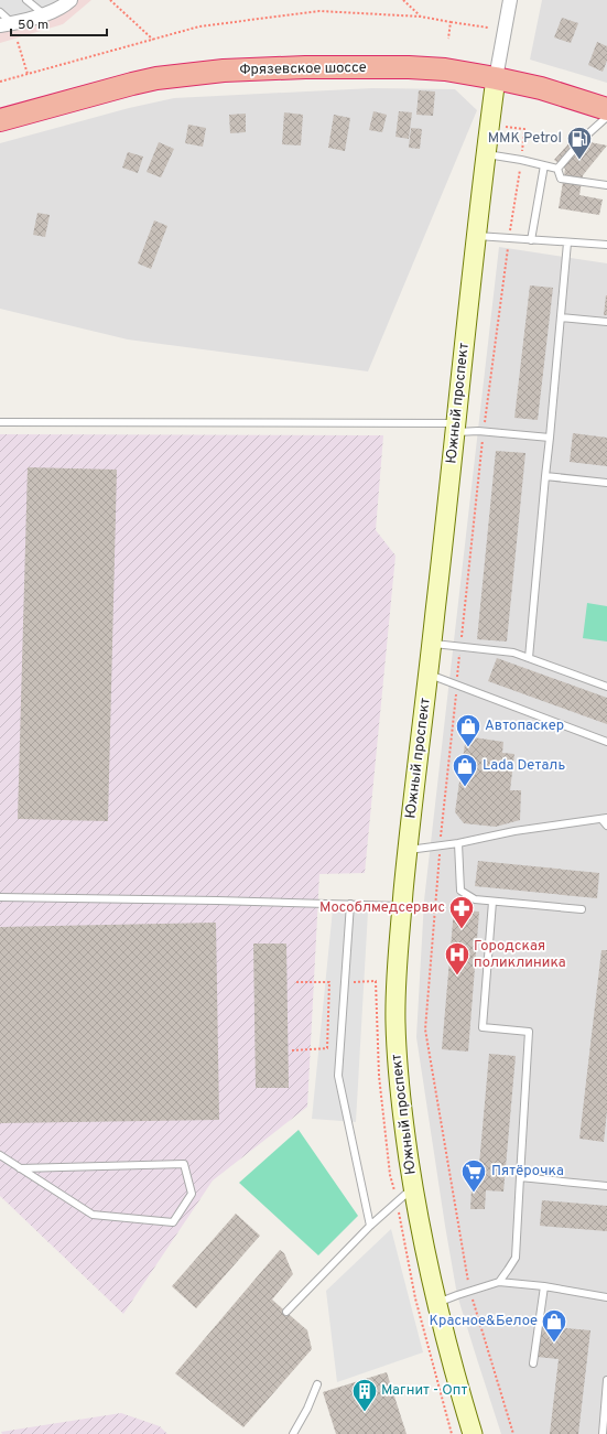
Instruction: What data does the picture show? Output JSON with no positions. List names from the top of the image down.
{
  "streets": {
    "highway": ["Фрязевское шоссе"],
    "main road": ["Южный проспект"]
  },
  "crossings": [
    ["Фрязевское шоссе", "Южный проспект"]
  ],
  "places": {
    "fuel station": ["MMK Petrol"],
    "shop": ["Автопаскер", "Lada Dеталь", "Красное&Белое"],
    "pharmacy": ["Мособлмедсервис"],
    "hospital": ["Городская поликлиника"],
    "supermarket": ["Пятёрочка"],
    "building": ["Магнит - Опт"]
  },
  "scale_bar": "50 m"
}
